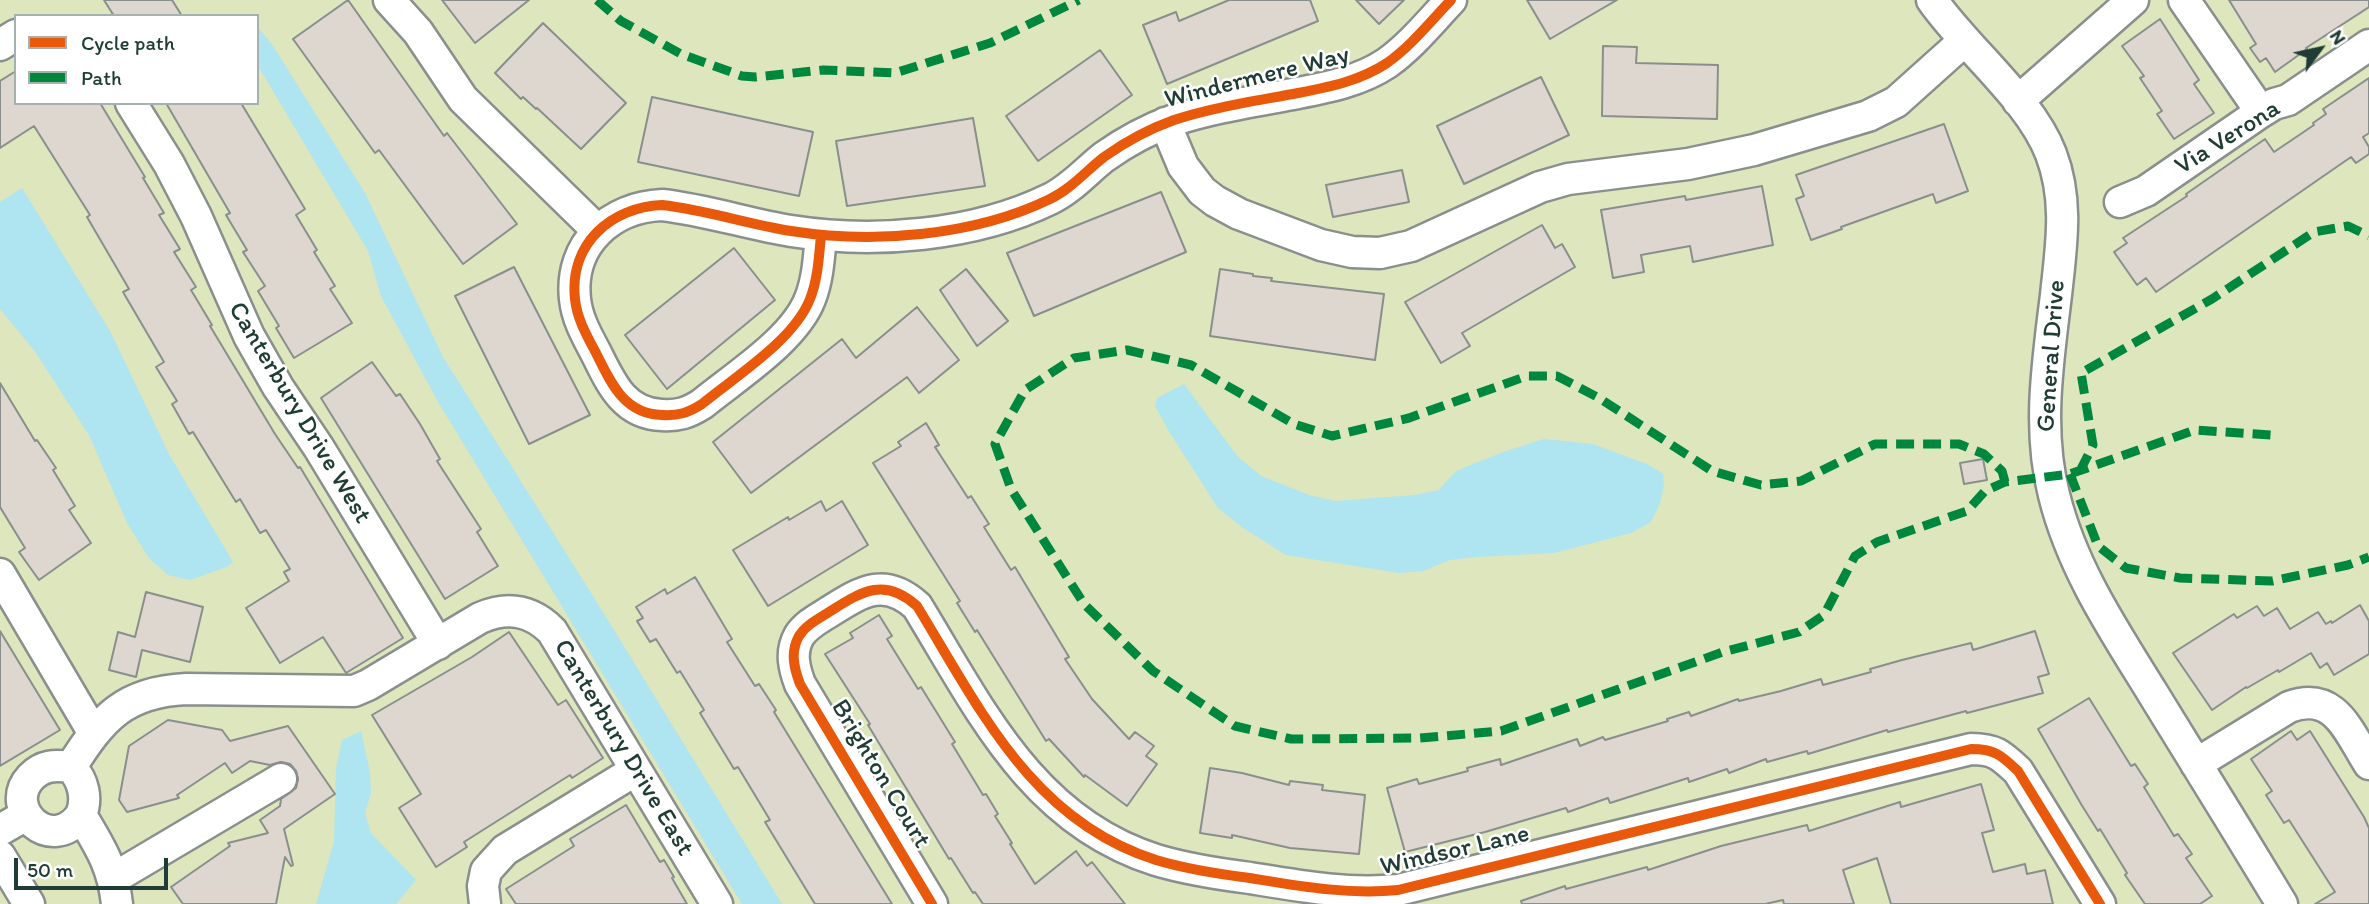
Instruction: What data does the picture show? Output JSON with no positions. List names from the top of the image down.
{
  "streets": {
    "street": [
      "Windermere Way",
      "Via Verona",
      "General Drive",
      "Canterbury Drive West",
      "Canterbury Drive East",
      "Brighton Court",
      "Windsor Lane"
    ]
  },
  "crossings": [
    ["Windermere Way", "General Drive"],
    ["Canterbury Drive West", "Canterbury Drive East"],
    ["Brighton Court", "Windsor Lane"]
  ],
  "legend": ["Cycle path", "Path"],
  "scale_bar": "50 m",
  "north": "top right"
}
